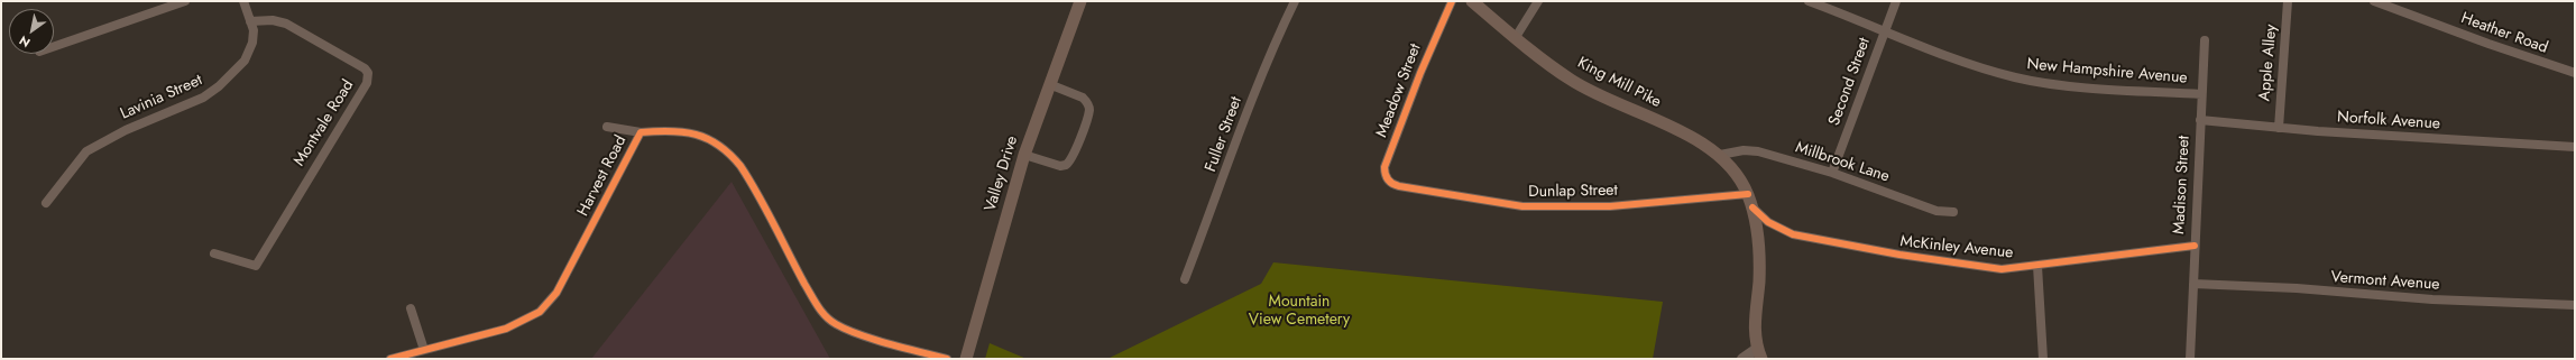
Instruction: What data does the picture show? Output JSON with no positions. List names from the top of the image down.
{
  "streets": {
    "main road": ["King Mill Pike", "Valley Drive"],
    "street": [
      "Heather Road",
      "Apple Alley",
      "New Hampshire Avenue",
      "Second Street",
      "Meadow Street",
      "Lavinia Street",
      "Norfolk Avenue",
      "Montvale Road",
      "Fuller Street",
      "Millbrook Lane",
      "Harvest Road",
      "Madison Street",
      "Dunlap Street",
      "McKinley Avenue",
      "Vermont Avenue"
    ]
  },
  "crossings": [
    ["Apple Alley", "Norfolk Avenue"],
    ["New Hampshire Avenue", "Second Street"],
    ["New Hampshire Avenue", "Madison Street"],
    ["Second Street", "Millbrook Lane"],
    ["King Mill Pike", "Millbrook Lane"],
    ["King Mill Pike", "Dunlap Street"],
    ["King Mill Pike", "McKinley Avenue"],
    ["Meadow Street", "Dunlap Street"],
    ["Lavinia Street", "Montvale Road"],
    ["Norfolk Avenue", "Madison Street"],
    ["Madison Street", "McKinley Avenue"],
    ["Madison Street", "Vermont Avenue"]
  ],
  "parks": ["Mountain View Cemetery"],
  "north": "bottom left"
}
